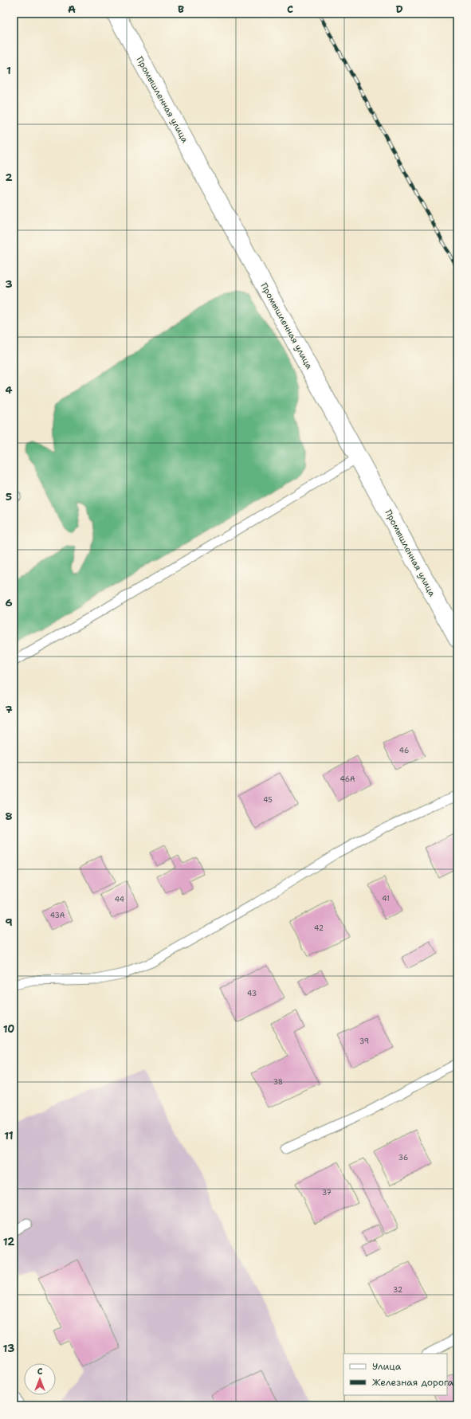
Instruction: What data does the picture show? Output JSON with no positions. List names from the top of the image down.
{
  "streets": {
    "street": ["Промышленная улица"]
  },
  "house_numbers": [
    "46",
    "46А",
    "45",
    "41",
    "44",
    "43А",
    "42",
    "43",
    "39",
    "38",
    "36",
    "37",
    "32"
  ],
  "legend": ["Улица", "Железная дорога"],
  "north": "top",
  "grid": {
    "columns": [
      "A",
      "B",
      "C",
      "D"
    ],
    "rows": [
      "1",
      "2",
      "3",
      "4",
      "5",
      "6",
      "7",
      "8",
      "9",
      "10",
      "11",
      "12",
      "13"
    ]
  }
}
